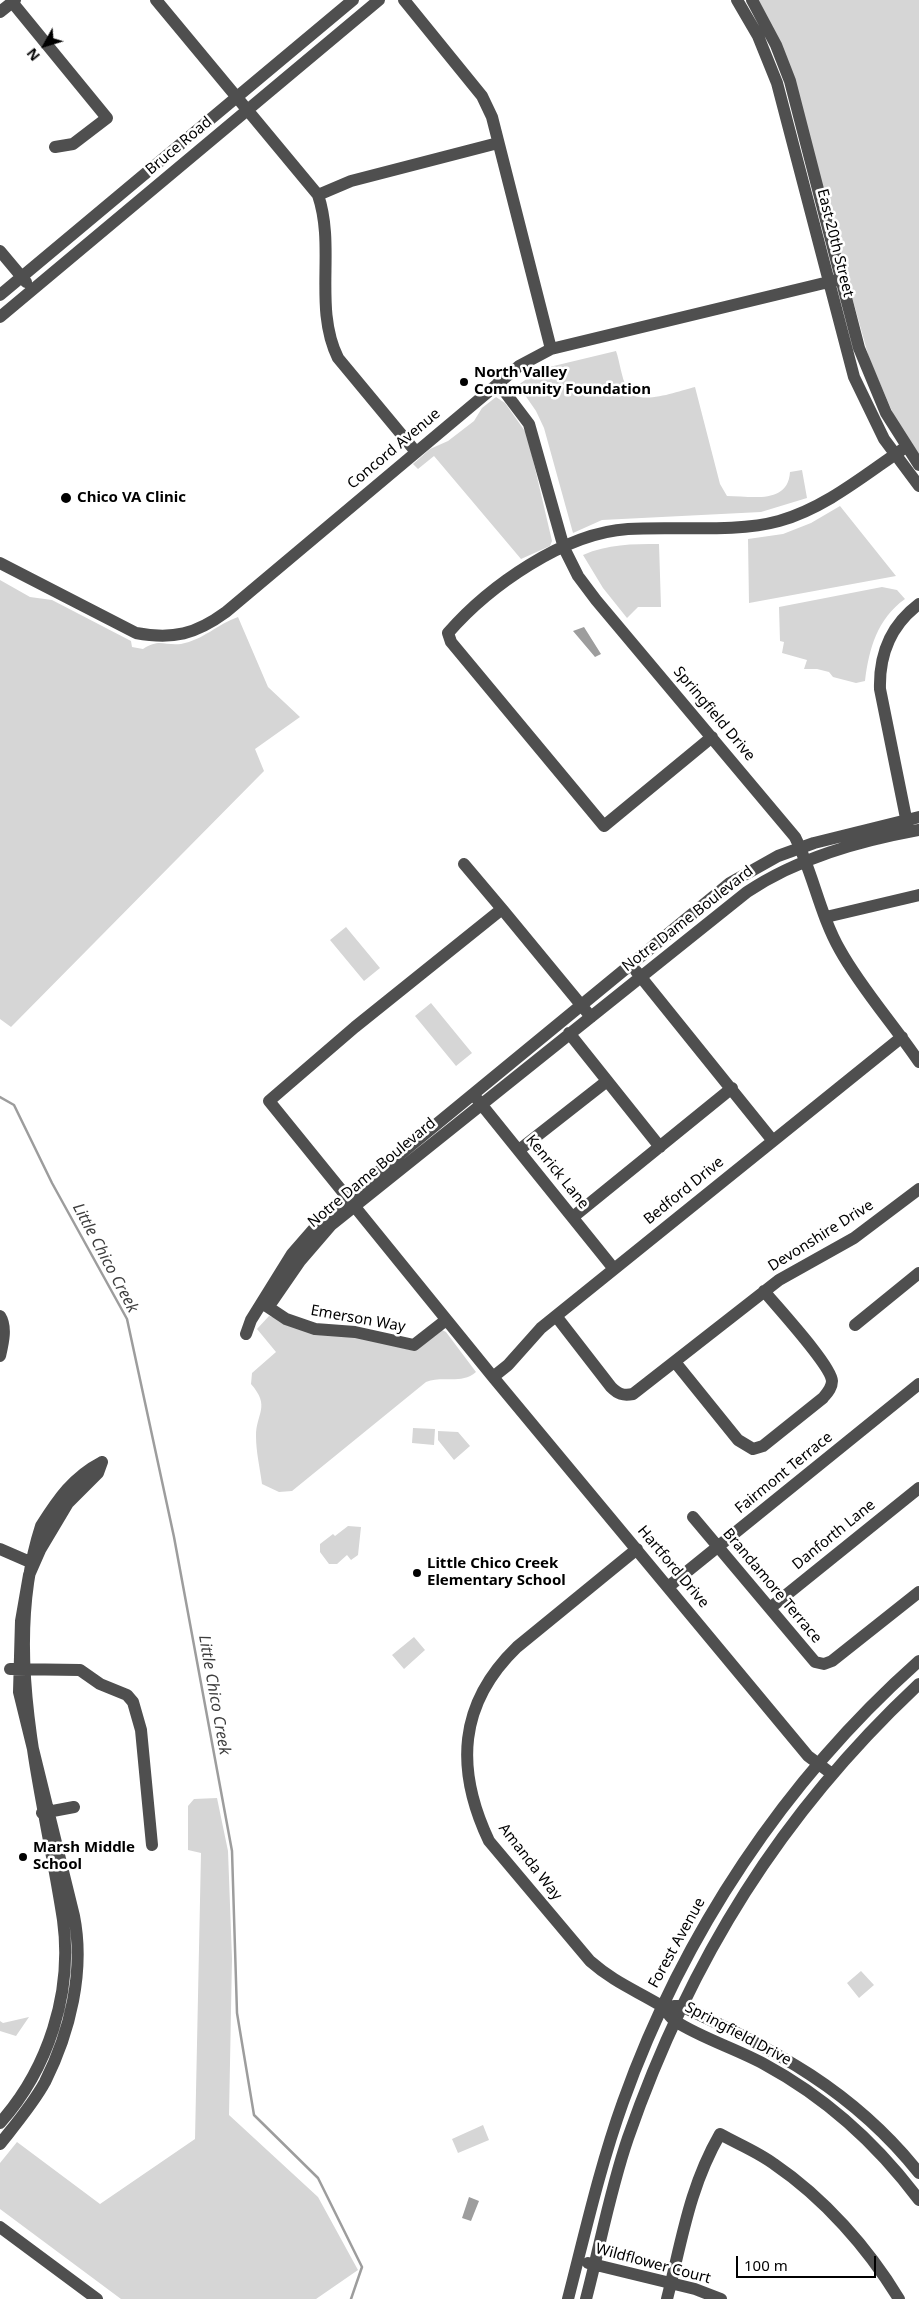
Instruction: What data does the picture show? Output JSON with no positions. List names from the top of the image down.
{
  "streets": {
    "street": [
      "Bruce Road",
      "East 20th Street",
      "Concord Avenue",
      "Springfield Drive",
      "Notre Dame Boulevard",
      "Kenrick Lane",
      "Bedford Drive",
      "Devonshire Drive",
      "Emerson Way",
      "Fairmont Terrace",
      "Danforth Lane",
      "Hartford Drive",
      "Brandamore Terrace",
      "Amanda Way",
      "Forest Avenue",
      "Wildflower Court"
    ]
  },
  "crossings": [
    ["East 20th Street", "Concord Avenue"],
    ["Concord Avenue", "Springfield Drive"],
    ["Springfield Drive", "Notre Dame Boulevard"],
    ["Springfield Drive", "Bedford Drive"],
    ["Springfield Drive", "Amanda Way"],
    ["Springfield Drive", "Forest Avenue"],
    ["Notre Dame Boulevard", "Kenrick Lane"],
    ["Notre Dame Boulevard", "Emerson Way"],
    ["Notre Dame Boulevard", "Hartford Drive"],
    ["Kenrick Lane", "Bedford Drive"],
    ["Bedford Drive", "Hartford Drive"],
    ["Emerson Way", "Hartford Drive"],
    ["Fairmont Terrace", "Hartford Drive"],
    ["Fairmont Terrace", "Brandamore Terrace"],
    ["Danforth Lane", "Brandamore Terrace"],
    ["Hartford Drive", "Amanda Way"],
    ["Hartford Drive", "Forest Avenue"],
    ["Amanda Way", "Forest Avenue"],
    ["Forest Avenue", "Wildflower Court"]
  ],
  "water": ["Little Chico Creek"],
  "places": [
    "North Valley Community Foundation",
    "Chico VA Clinic",
    "Little Chico Creek Elementary School",
    "Marsh Middle School"
  ],
  "scale_bar": "100 m",
  "north": "bottom left"
}
